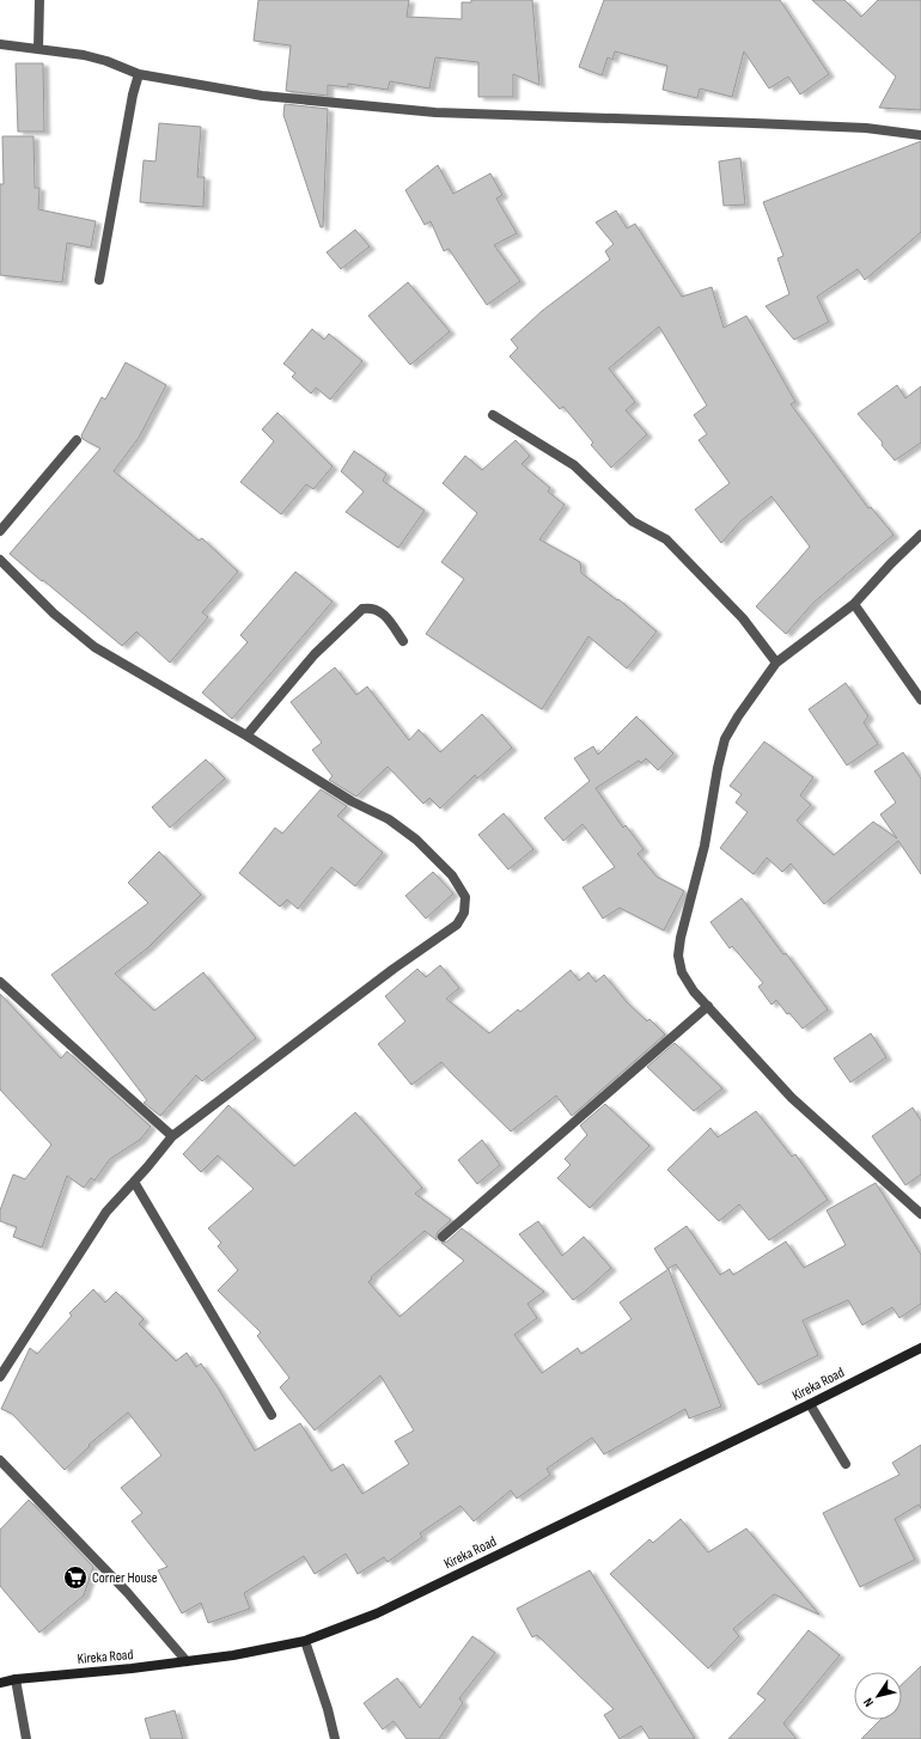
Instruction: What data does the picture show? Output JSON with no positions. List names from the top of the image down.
{
  "streets": {
    "main road": ["Kireka Road"]
  },
  "places": {
    "supermarket": ["Corner House"]
  },
  "north": "bottom left"
}
